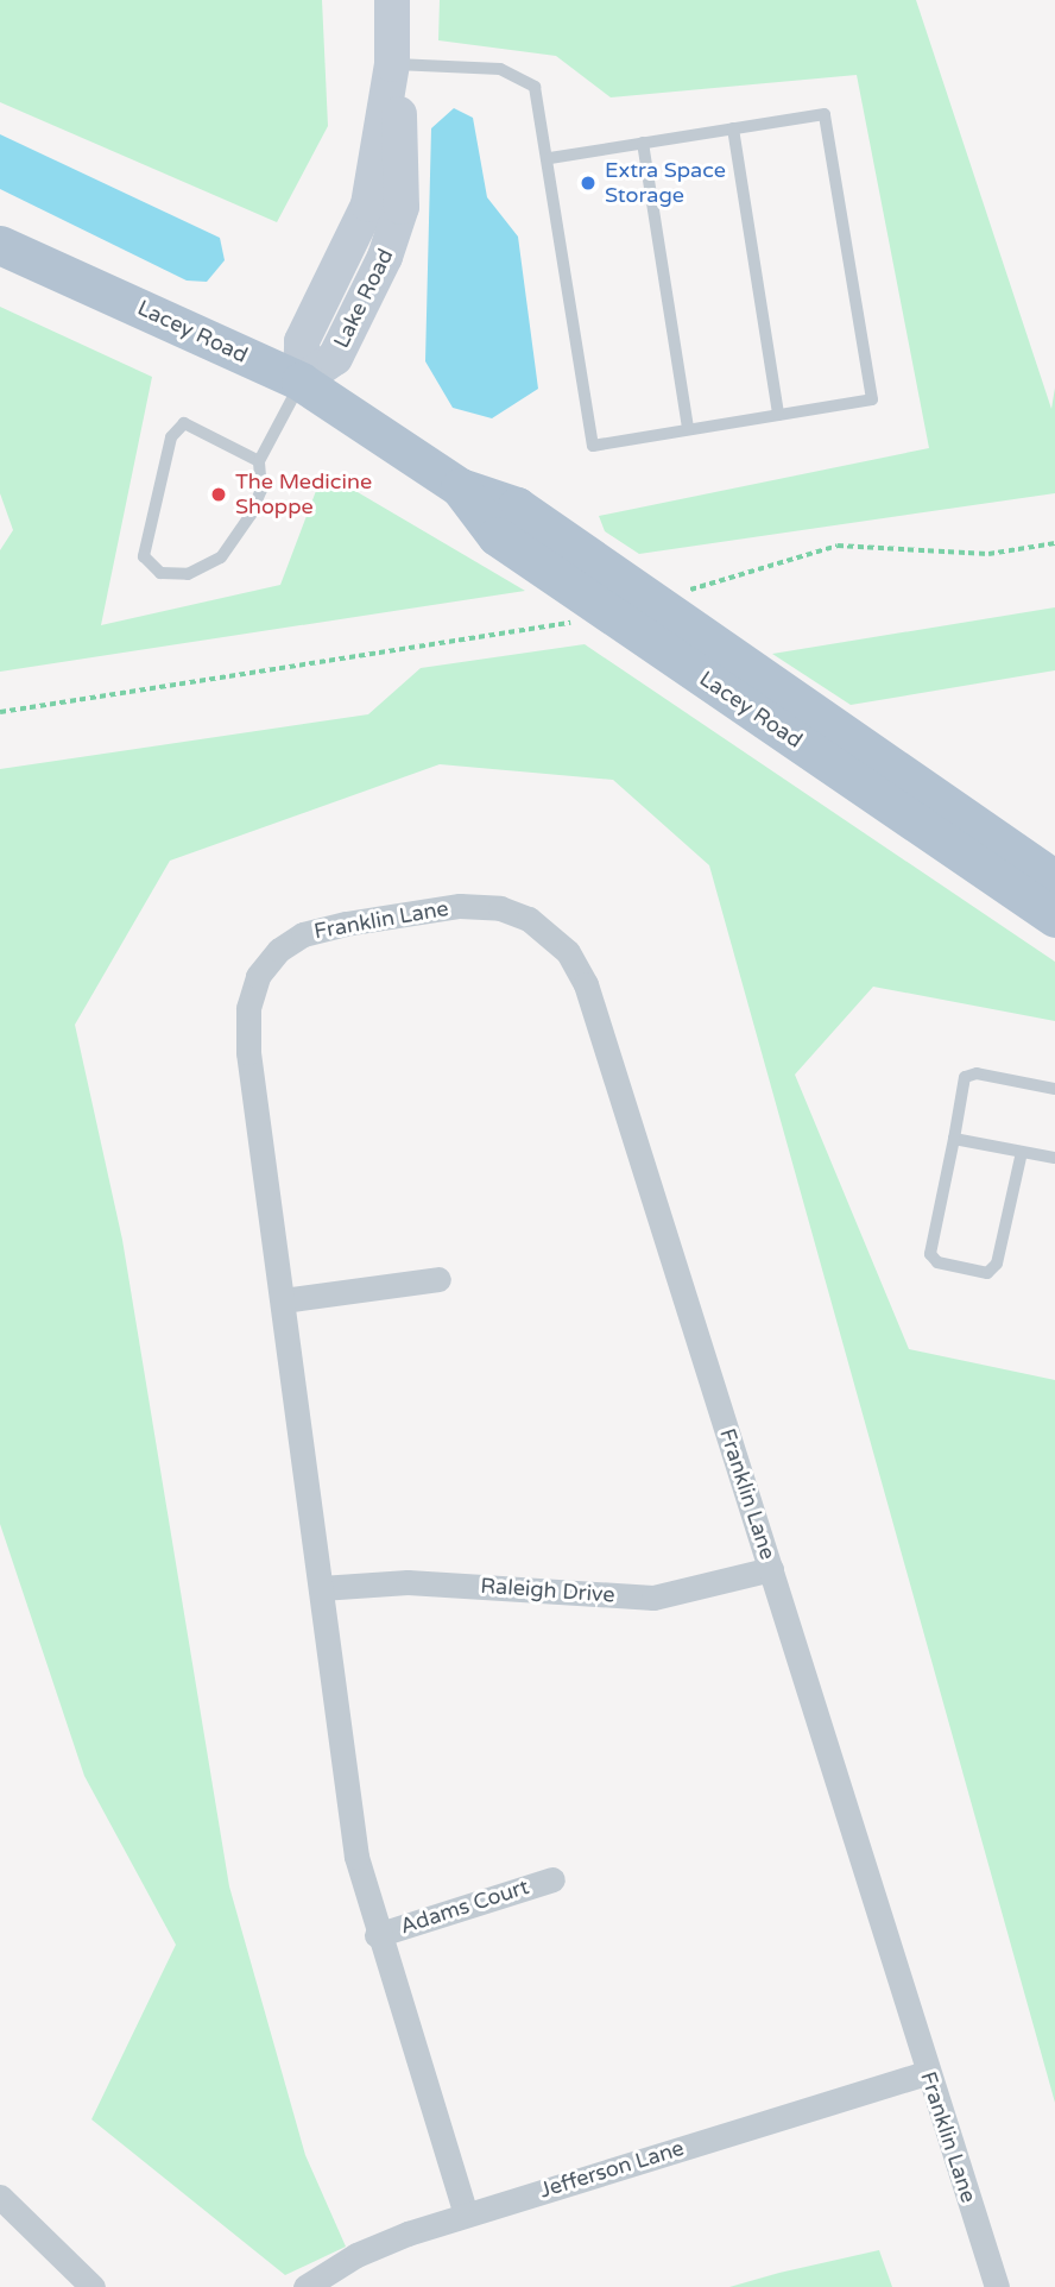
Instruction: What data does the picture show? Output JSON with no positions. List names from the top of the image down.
{
  "streets": {
    "main road": ["Lacey Road"],
    "street": [
      "Lake Road",
      "Franklin Lane",
      "Raleigh Drive",
      "Adams Court",
      "Jefferson Lane"
    ]
  },
  "crossings": [
    ["Lake Road", "Lacey Road"],
    ["Franklin Lane", "Raleigh Drive"],
    ["Franklin Lane", "Adams Court"],
    ["Franklin Lane", "Jefferson Lane"]
  ],
  "places": ["Extra Space Storage", "The Medicine Shoppe"]
}
